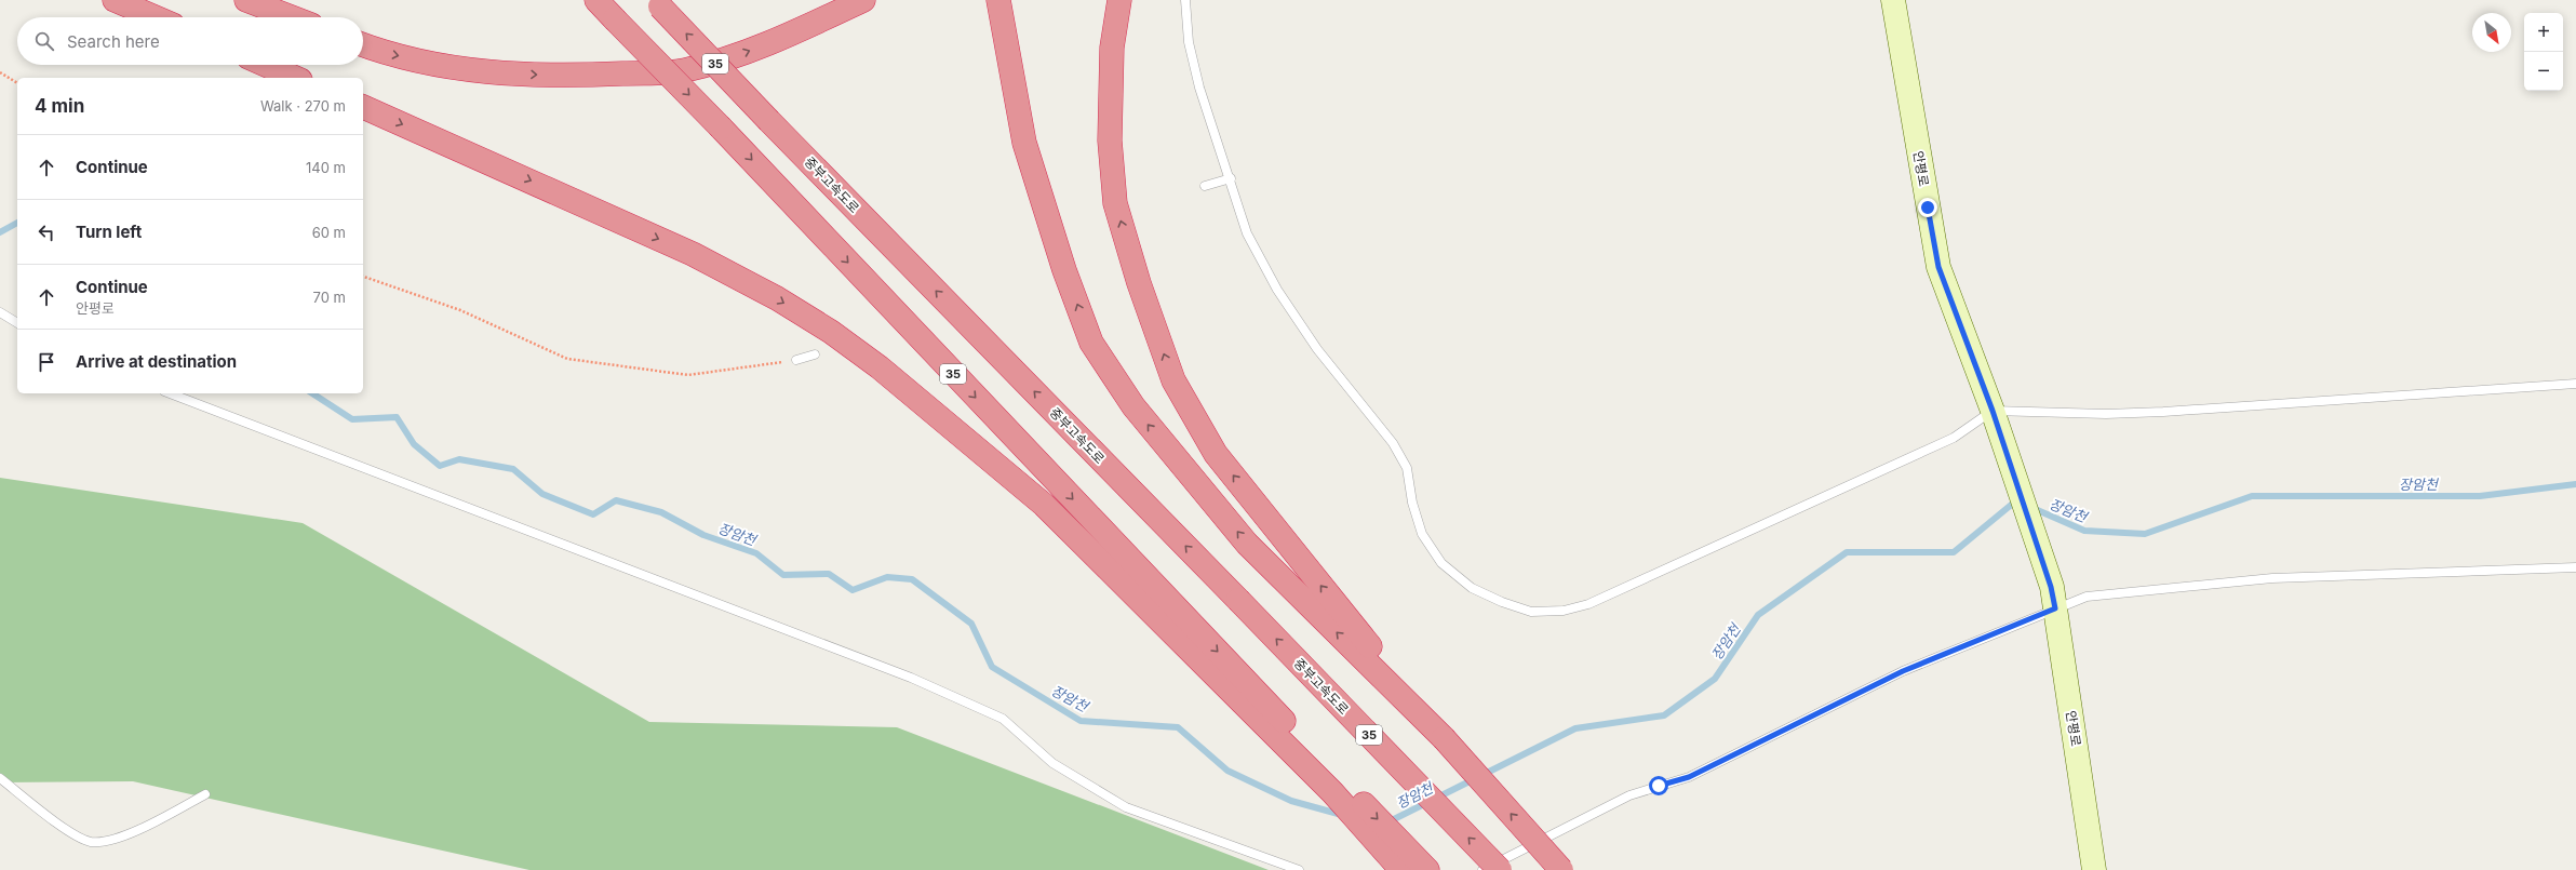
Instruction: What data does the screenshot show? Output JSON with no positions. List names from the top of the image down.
{
  "streets": {
    "highway": ["35", "중부고속도로"],
    "street": ["안평로"]
  },
  "water": ["장암천"],
  "north": "bottom right",
  "page": {
    "map_buttons": ["+", "−"],
    "search": "Search here",
    "heading": ["4 min", "Walk · 270 m"],
    "list": [
      ["Continue", "140 m"],
      ["Turn left", "60 m"],
      ["Continue", "안평로", "70 m"],
      "Arrive at destination"
    ]
  }
}
